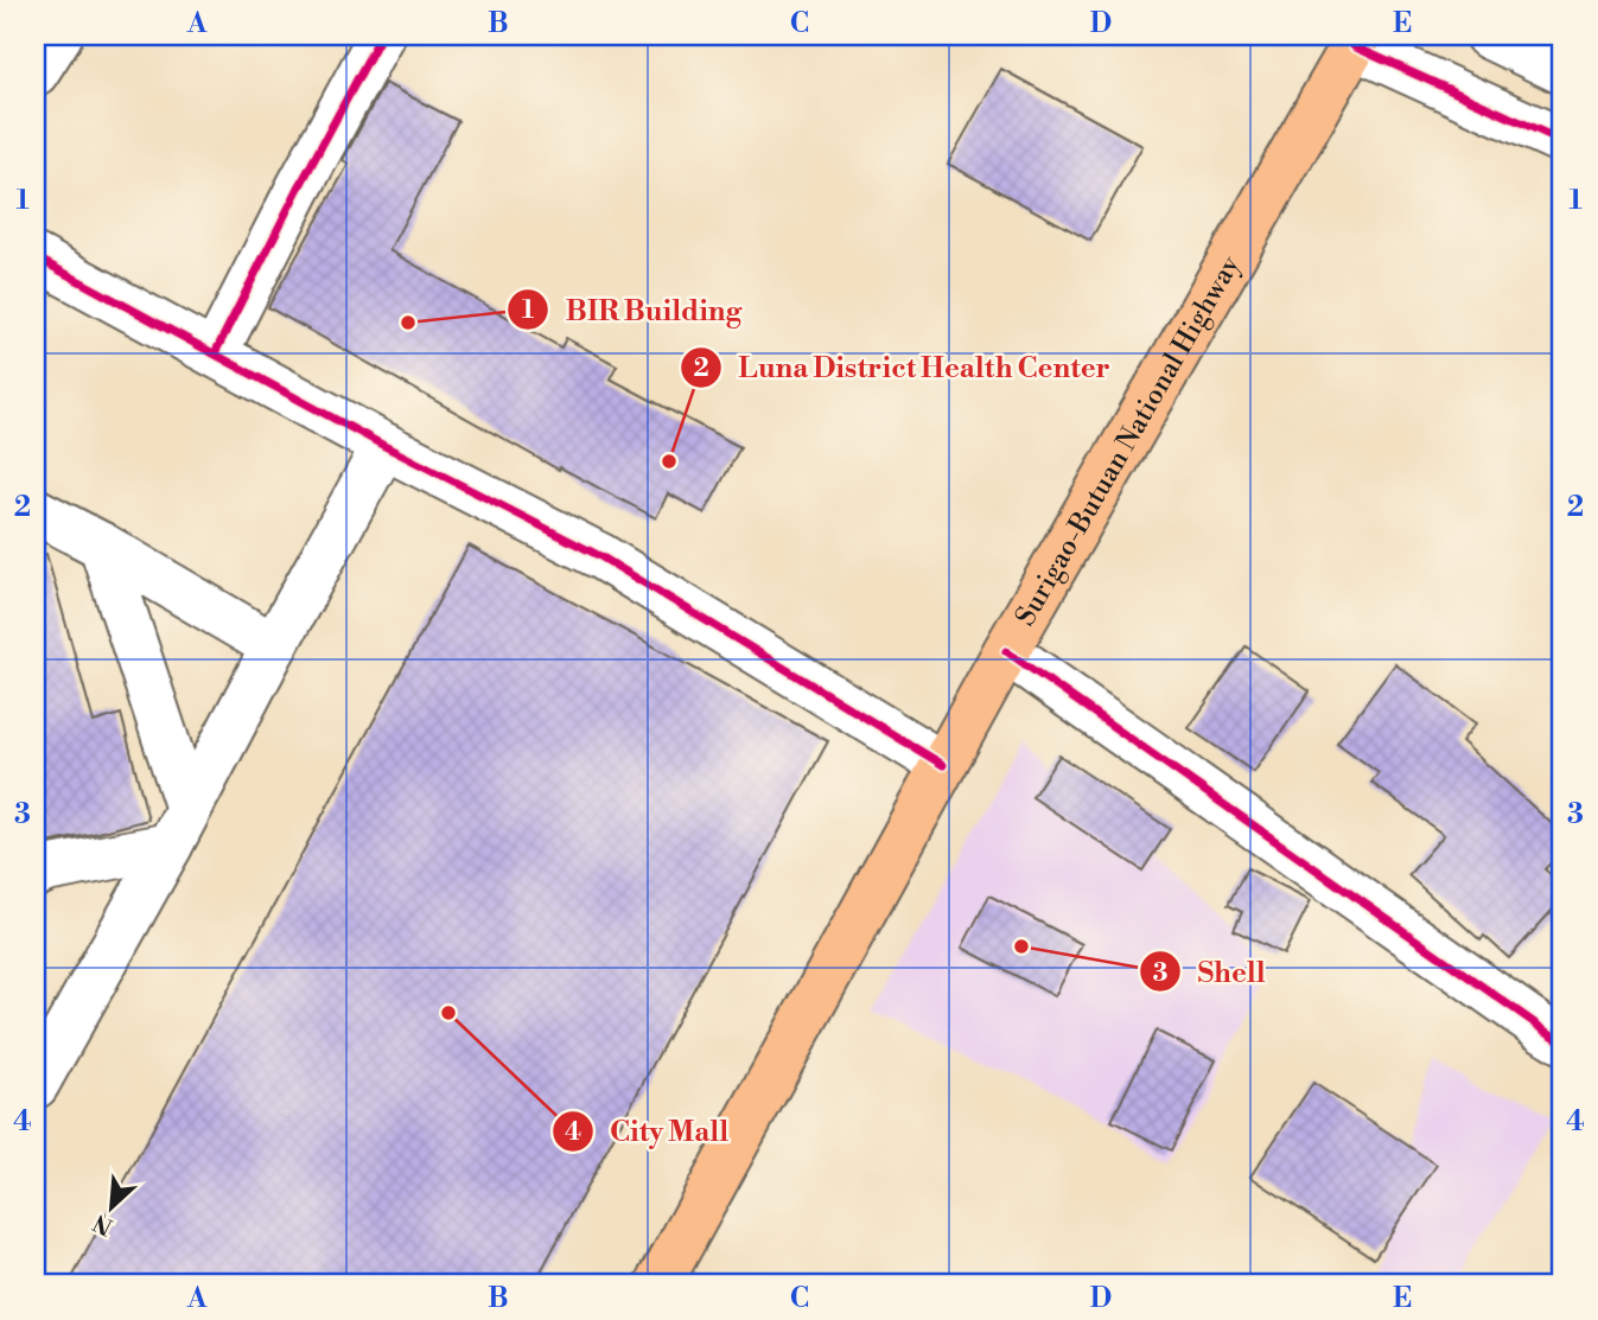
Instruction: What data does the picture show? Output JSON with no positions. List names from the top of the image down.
{
  "streets": {
    "highway": ["Surigao-Butuan National Highway"]
  },
  "places": [
    "BIR Building",
    "Luna District Health Center",
    "Shell",
    "City Mall"
  ],
  "north": "bottom left",
  "grid": {
    "columns": [
      "A",
      "B",
      "C",
      "D",
      "E"
    ],
    "rows": [
      "1",
      "2",
      "3",
      "4"
    ]
  }
}
